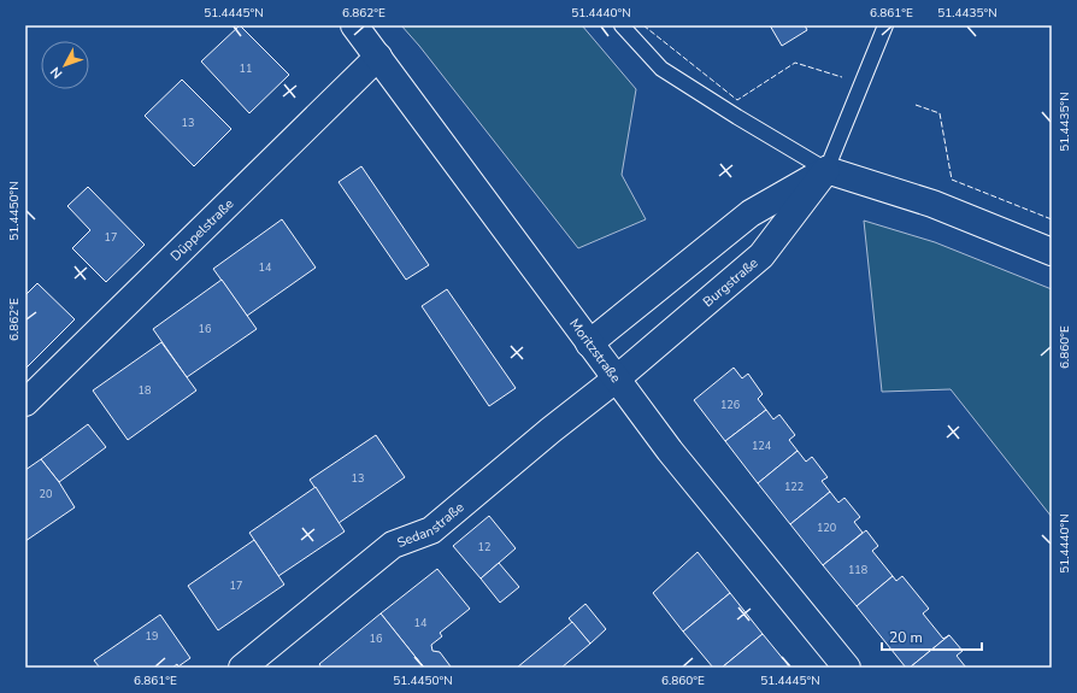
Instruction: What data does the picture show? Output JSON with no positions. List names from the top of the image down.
{
  "streets": {
    "street": [
      "Düppelstraße",
      "Burgstraße",
      "Moritzstraße",
      "Sedanstraße"
    ]
  },
  "crossings": [
    ["Düppelstraße", "Moritzstraße"],
    ["Burgstraße", "Moritzstraße"],
    ["Burgstraße", "Sedanstraße"],
    ["Moritzstraße", "Sedanstraße"]
  ],
  "house_numbers": [
    "11",
    "13",
    "17",
    "14",
    "16",
    "18",
    "126",
    "124",
    "13",
    "122",
    "20",
    "120",
    "12",
    "118",
    "17",
    "14",
    "19",
    "16"
  ],
  "scale_bar": "20 m",
  "north": "bottom left",
  "coordinates": [
    "51.4445°N",
    "6.862°E",
    "51.4440°N",
    "6.861°E",
    "51.4435°N",
    "51.4450°N",
    "6.860°E"
  ]
}
